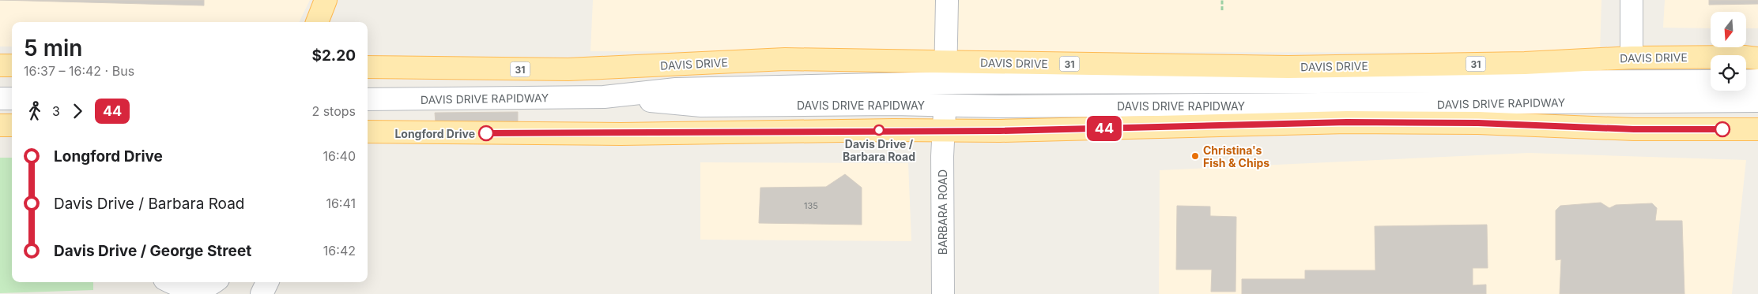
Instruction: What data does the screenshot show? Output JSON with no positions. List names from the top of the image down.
{
  "streets": {
    "main road": ["DAVIS DRIVE", "31"],
    "street": ["DAVIS DRIVE RAPIDWAY", "BARBARA ROAD"]
  },
  "crossings": [
    ["DAVIS DRIVE", "DAVIS DRIVE RAPIDWAY"],
    ["DAVIS DRIVE", "BARBARA ROAD"],
    ["DAVIS DRIVE RAPIDWAY", "BARBARA ROAD"]
  ],
  "places": ["Davis Drive / Barbara Road", "Longford Drive", "Christina's Fish & Chips"],
  "lines": ["bus line 44"],
  "house_numbers": ["135"],
  "north": "bottom",
  "page": {
    "on_map": "44",
    "heading": ["5 min", "16:37 – 16:42 · Bus", "$2.20"],
    "legs": ["3", "44", "2 stops"],
    "list": [
      {
        "name": "Longford Drive",
        "value": "16:40"
      },
      {
        "name": "Davis Drive / Barbara Road",
        "value": "16:41"
      },
      {
        "name": "Davis Drive / George Street",
        "value": "16:42"
      }
    ]
  }
}
